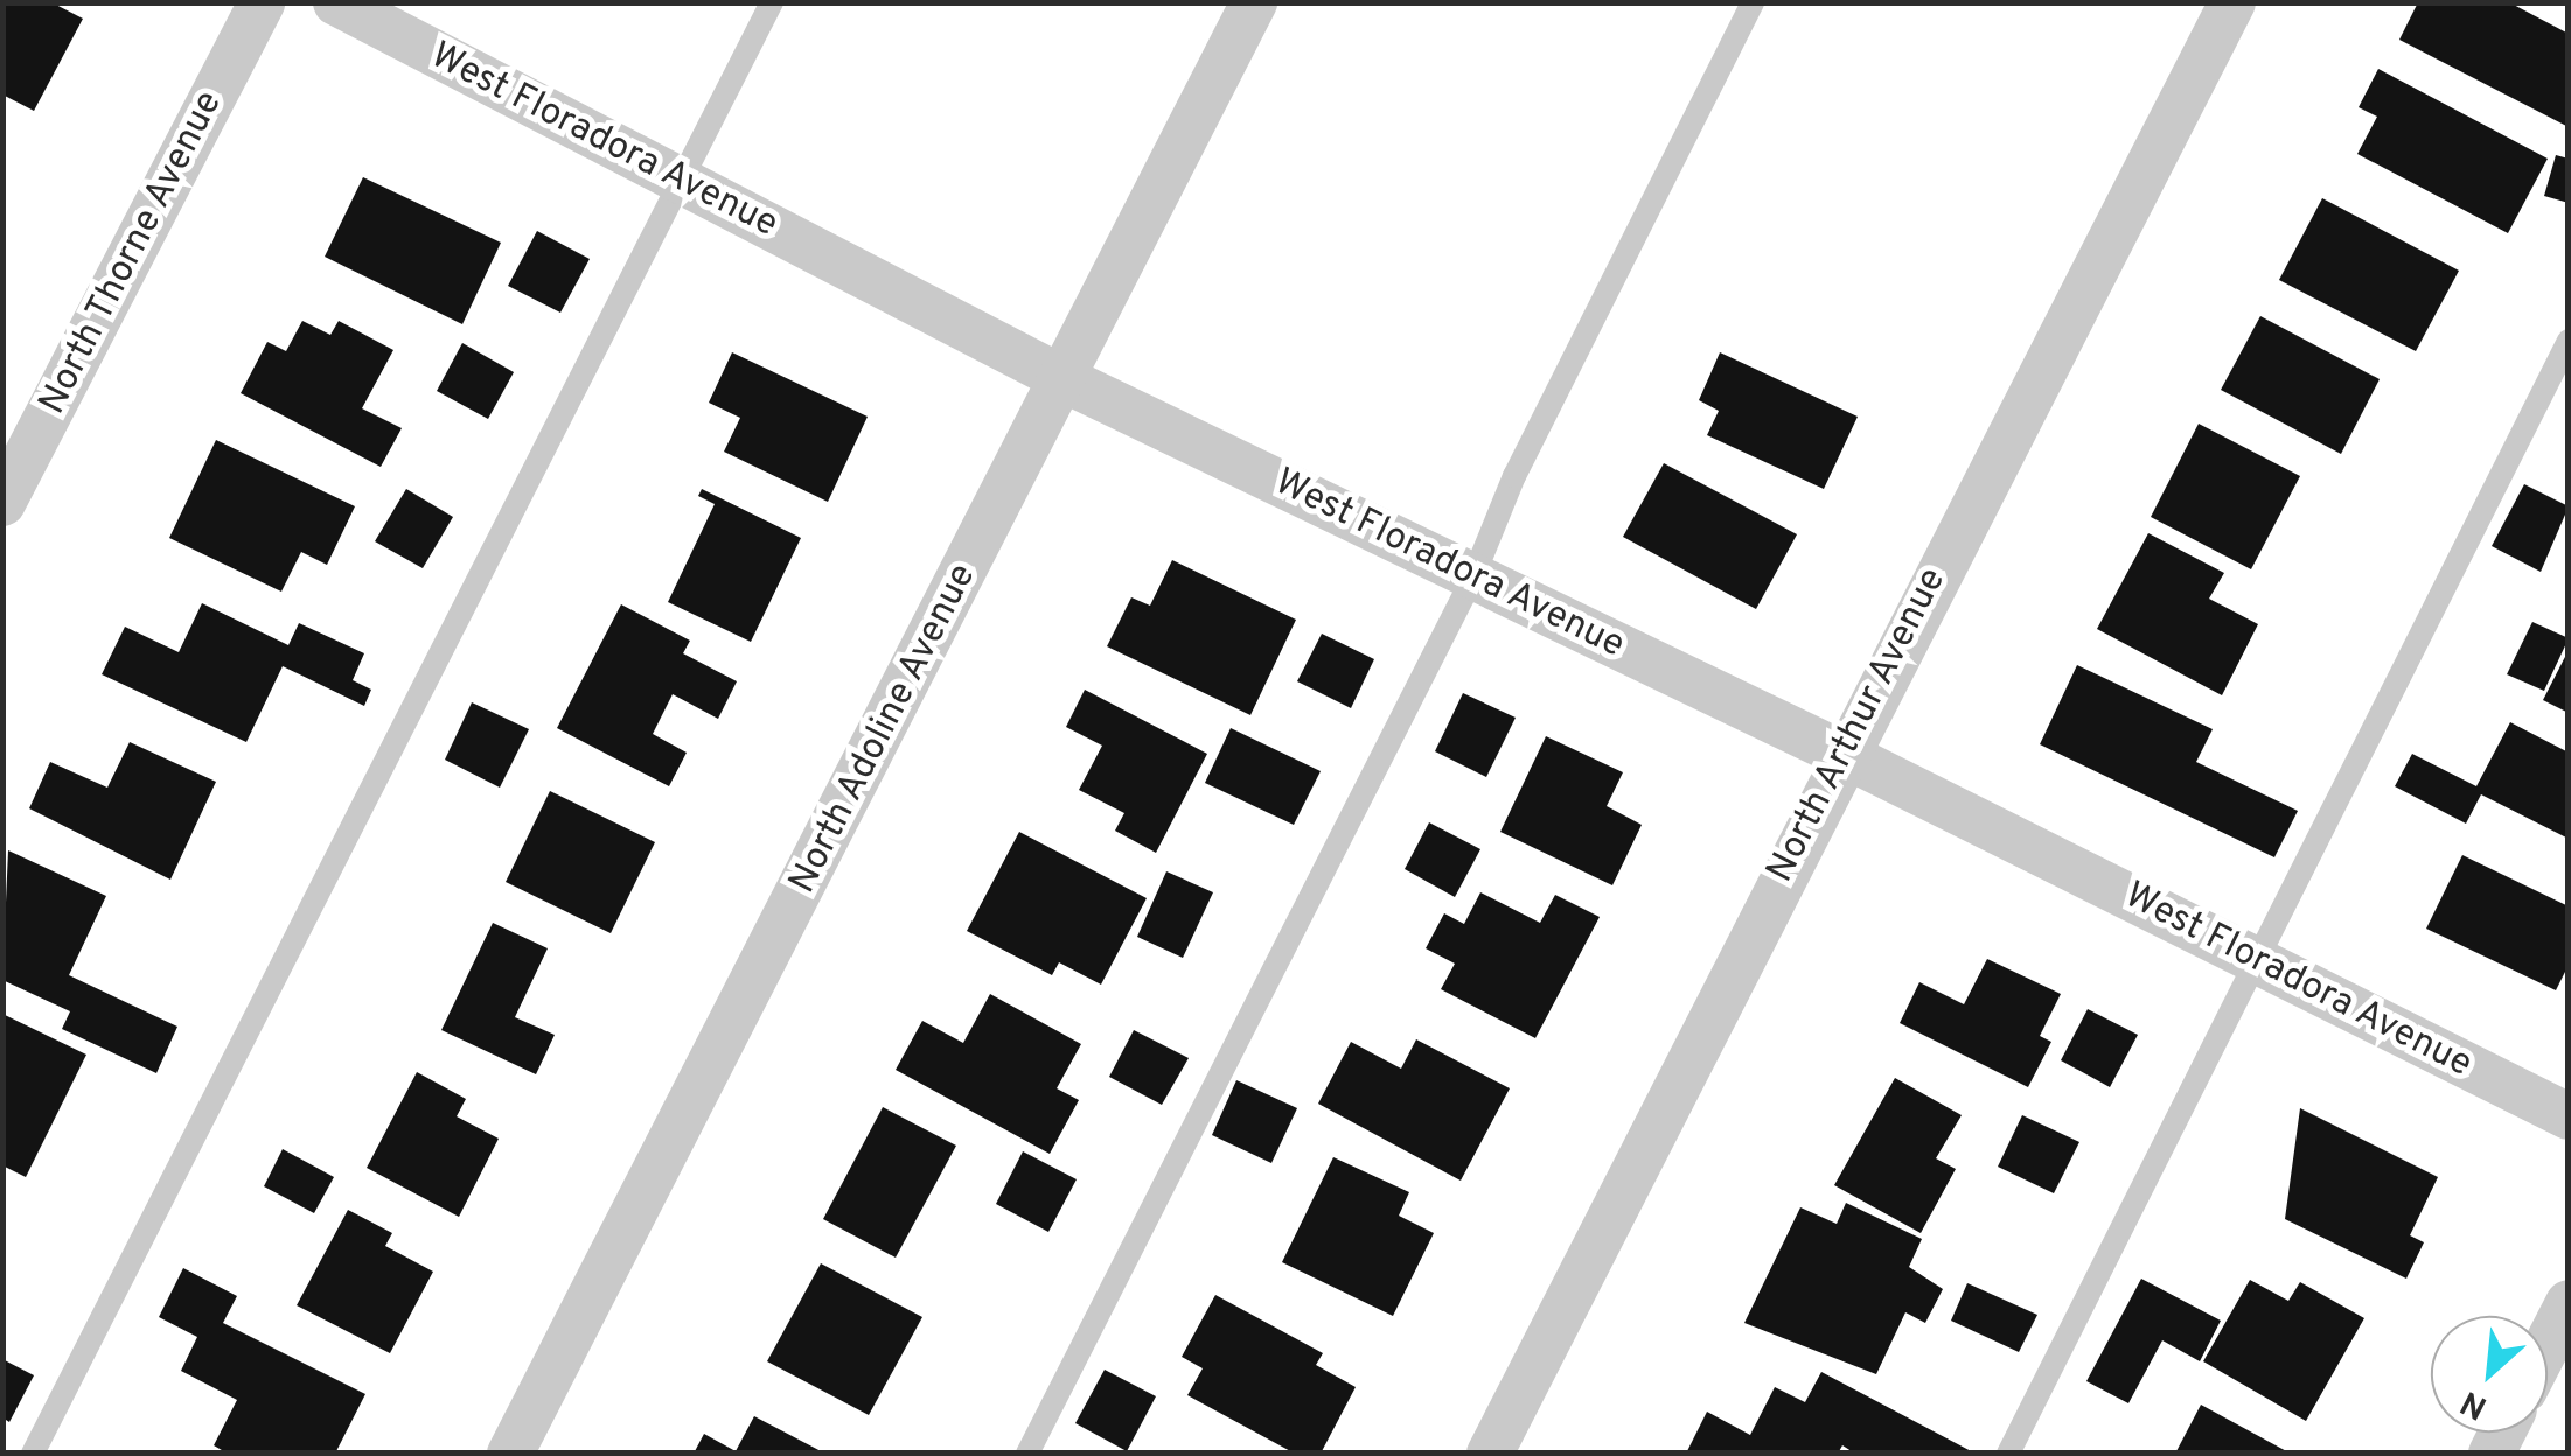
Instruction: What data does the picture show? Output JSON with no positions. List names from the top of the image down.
{
  "streets": {
    "street": [
      "West Floradora Avenue",
      "North Thorne Avenue",
      "North Arthur Avenue",
      "North Adoline Avenue"
    ]
  },
  "crossings": [
    ["West Floradora Avenue", "North Arthur Avenue"],
    ["West Floradora Avenue", "North Adoline Avenue"]
  ],
  "north": "bottom left"
}
